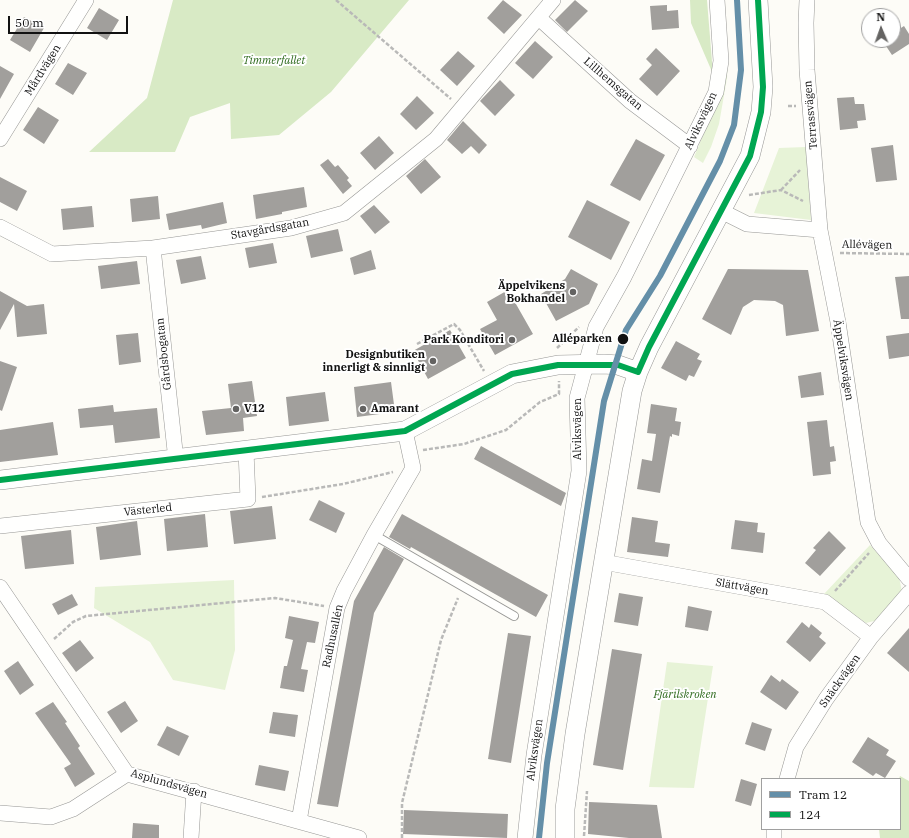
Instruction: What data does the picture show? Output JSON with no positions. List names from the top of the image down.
{
  "streets": {
    "street": [
      "Mårdvägen",
      "Lillhemsgatan",
      "Terrassvägen",
      "Alviksvägen",
      "Stavgårdsgatan",
      "Gårdsbogatan",
      "Äppelviksvägen",
      "Västerled",
      "Slättvägen",
      "Radhusallén",
      "Snäckvägen",
      "Asplundsvägen"
    ],
    "path": ["Allévägen"]
  },
  "crossings": [
    ["Lillhemsgatan", "Alviksvägen"],
    ["Lillhemsgatan", "Stavgårdsgatan"],
    ["Terrassvägen", "Äppelviksvägen"],
    ["Stavgårdsgatan", "Gårdsbogatan"],
    ["Allévägen", "Äppelviksvägen"],
    ["Slättvägen", "Snäckvägen"],
    ["Radhusallén", "Asplundsvägen"]
  ],
  "parks": ["Timmerfallet", "Fjärilskroken"],
  "places": [
    "Äppelvikens Bokhandel",
    "Alléparken",
    "Park Konditori",
    "Designbutiken innerligt & sinnligt",
    "V12",
    "Amarant"
  ],
  "lines": ["tram line 12", "transit line 124"],
  "legend": ["Tram 12", "124"],
  "scale_bar": "50 m",
  "north": "top"
}
